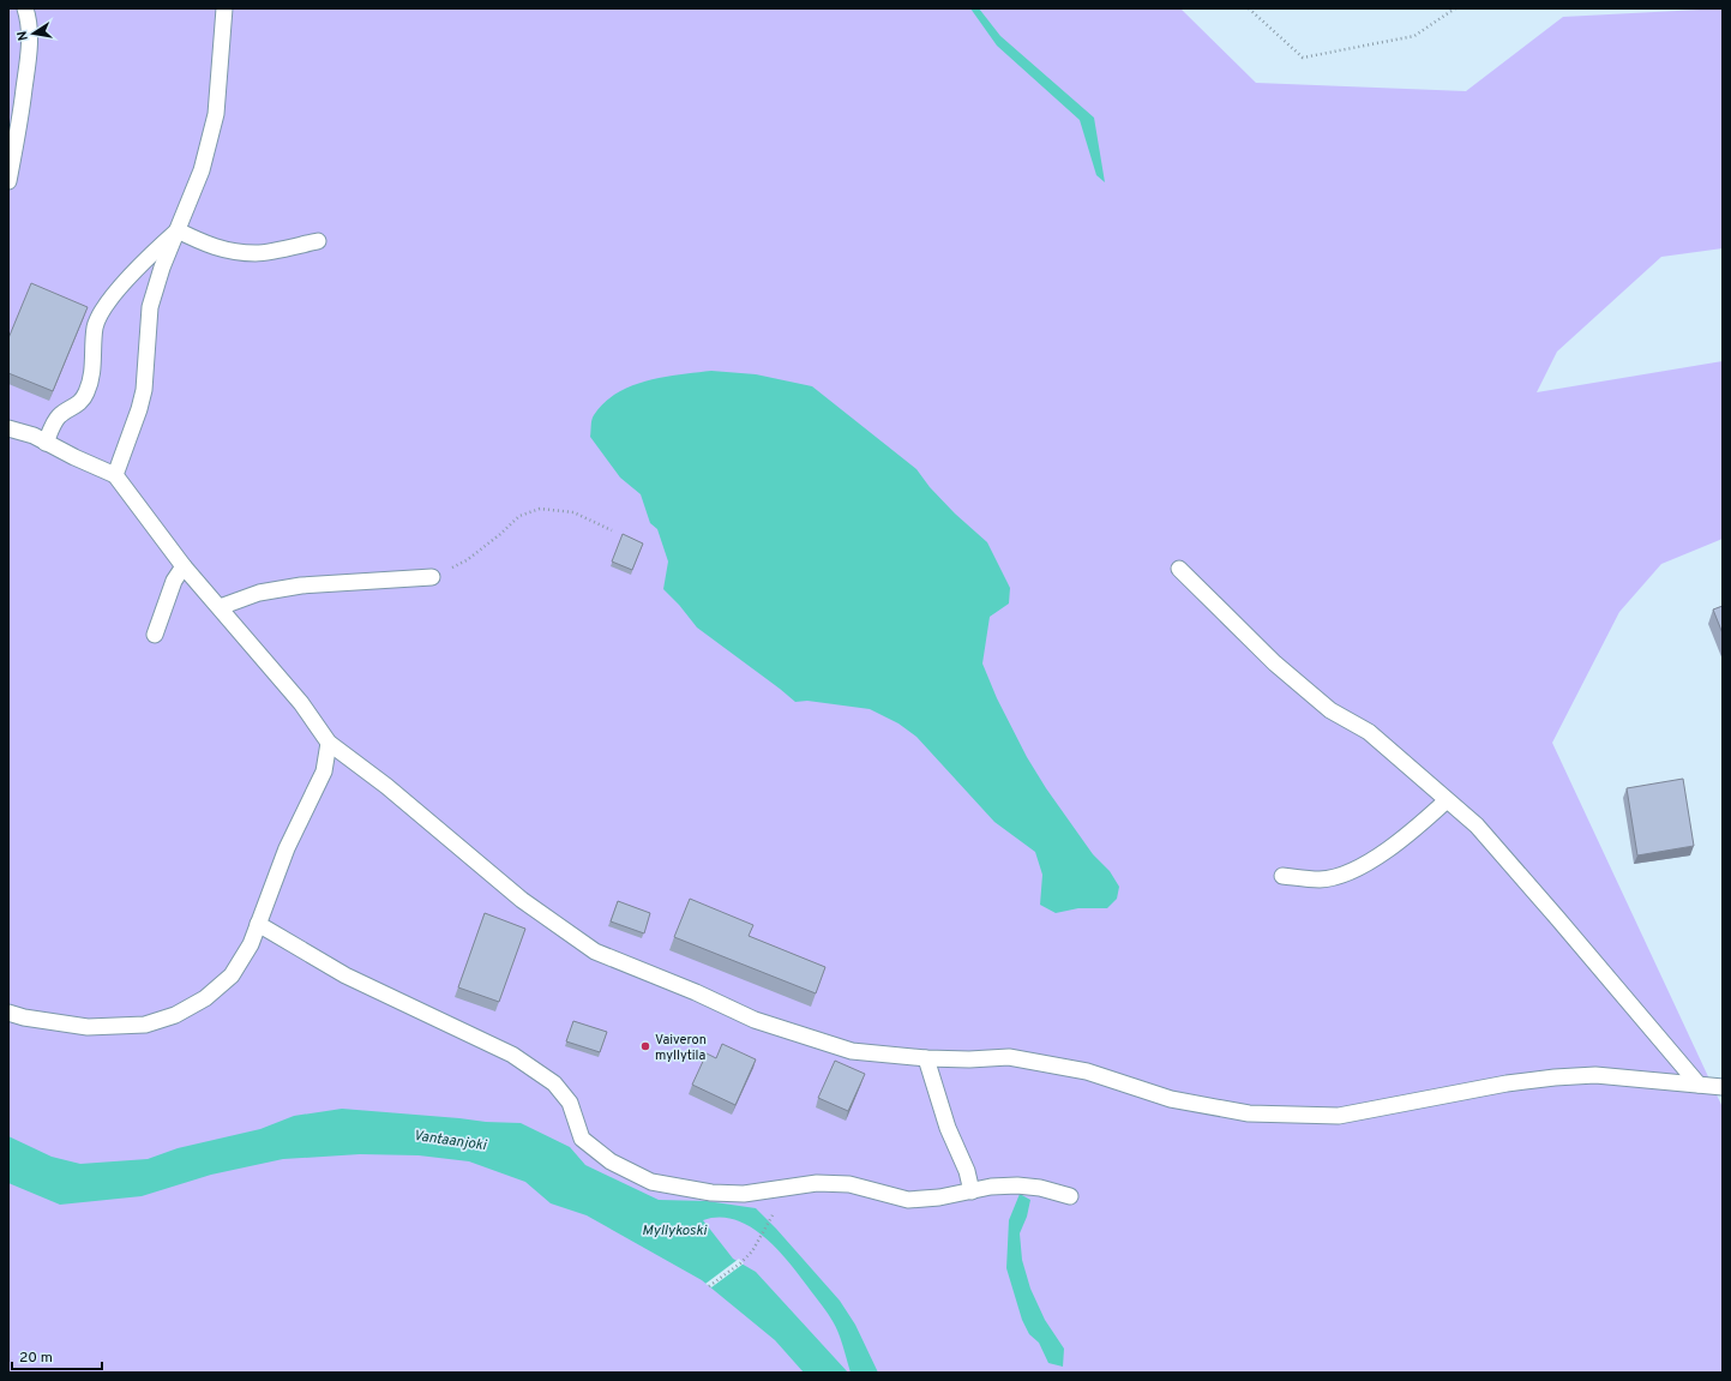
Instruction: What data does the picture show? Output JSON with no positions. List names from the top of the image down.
{
  "water": ["Vantaanjoki", "Myllykoski"],
  "places": ["Vaiveron myllytila"],
  "scale_bar": "20 m",
  "north": "left"
}
